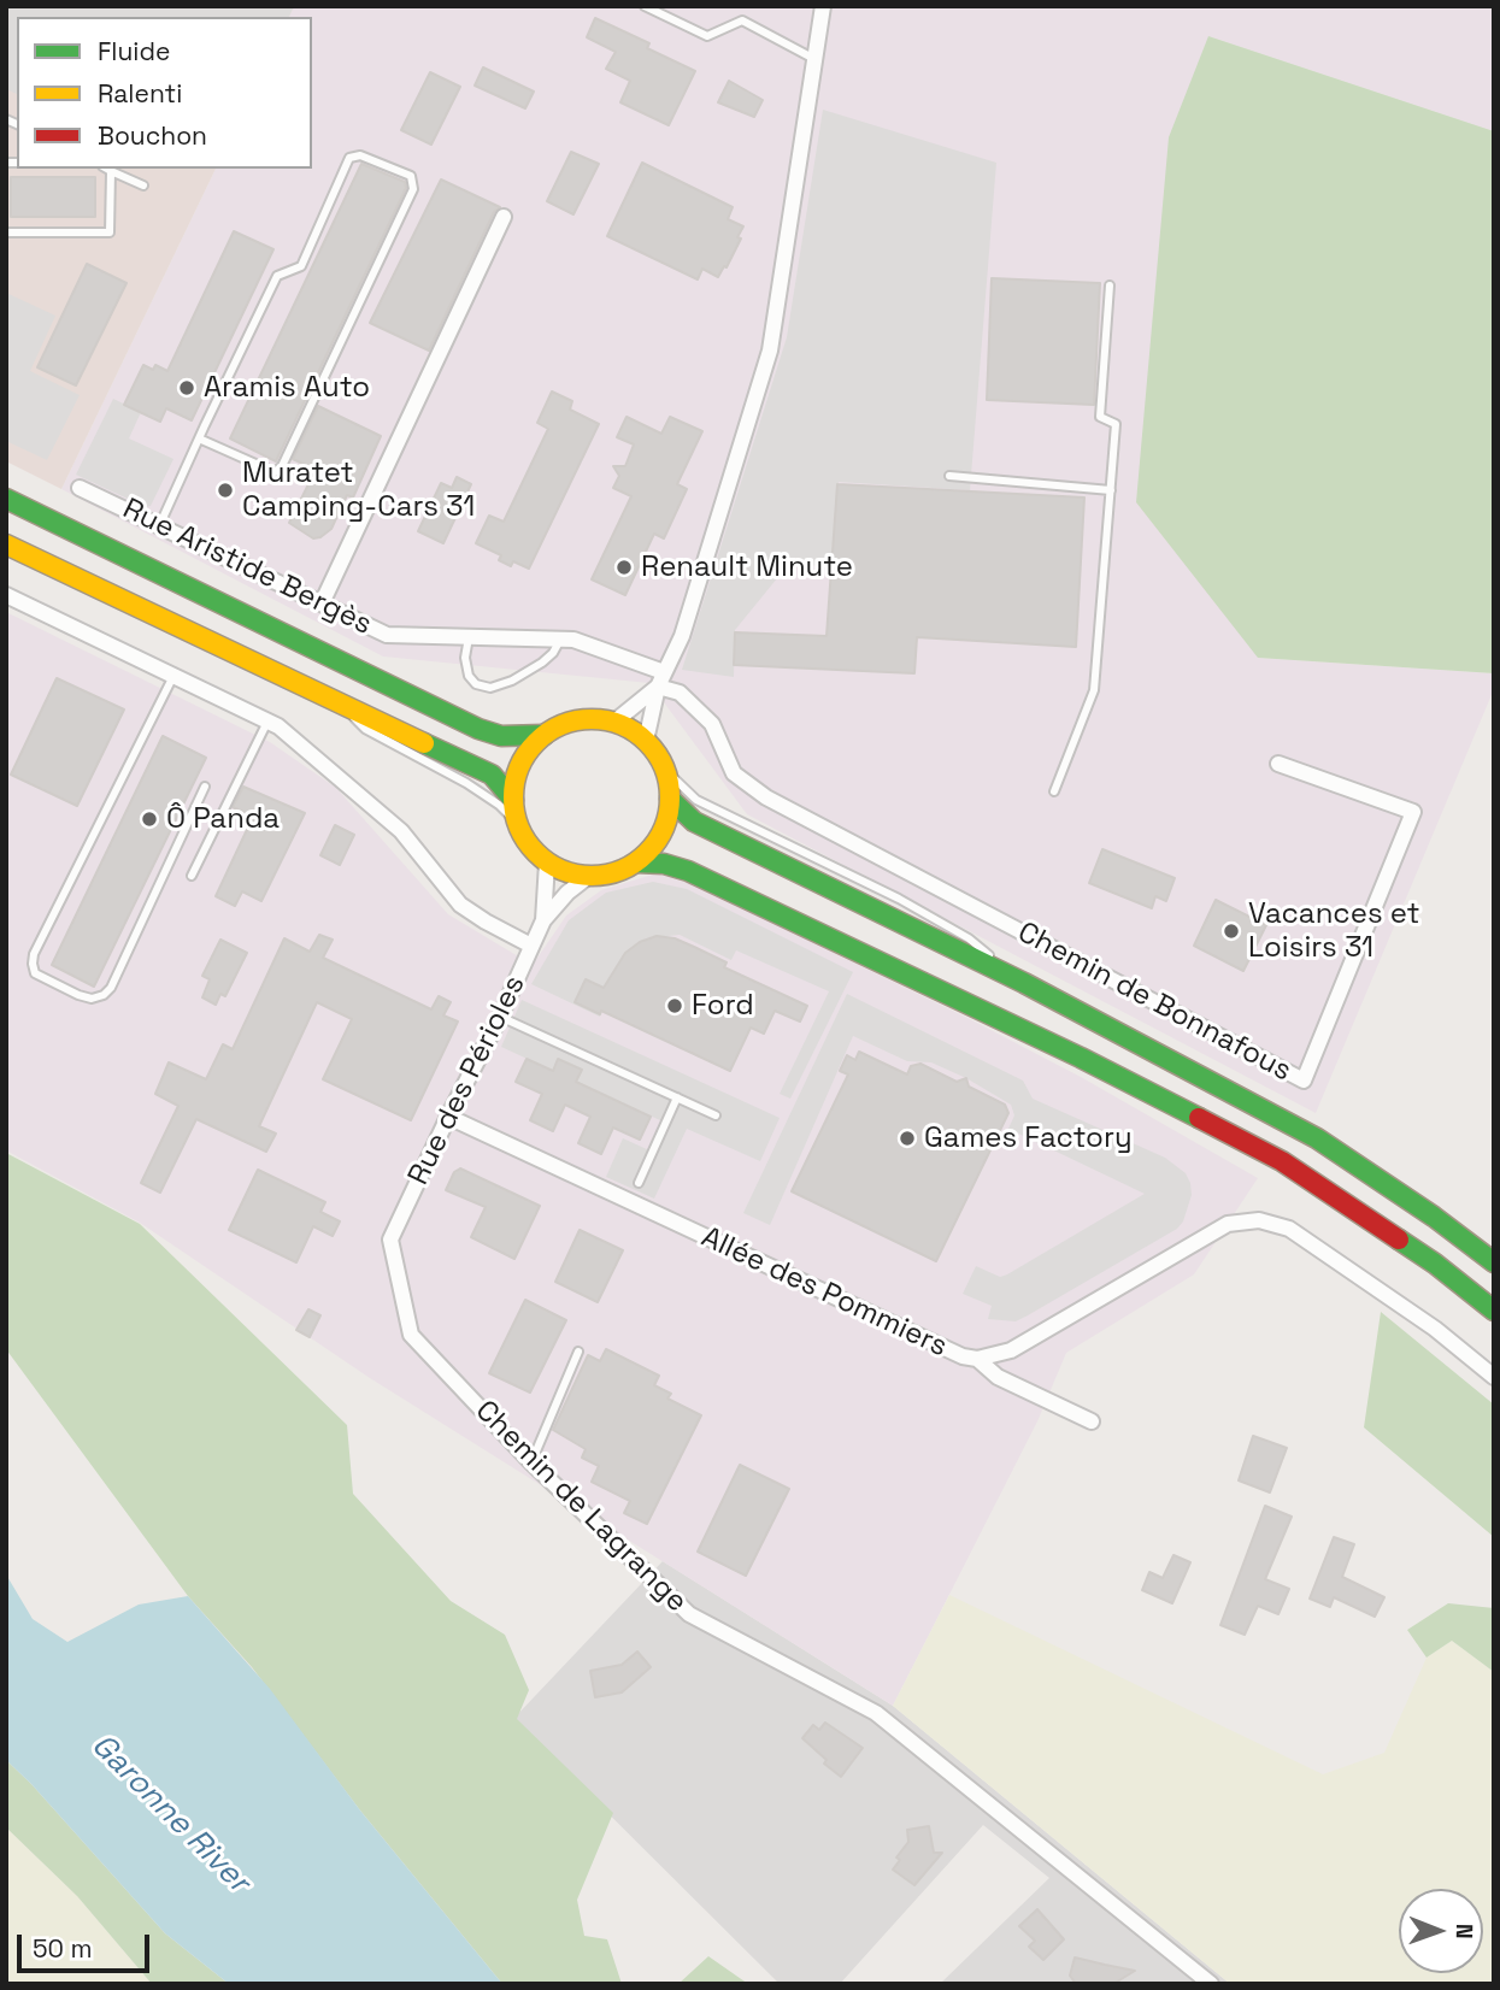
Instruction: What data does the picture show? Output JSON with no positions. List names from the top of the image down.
{
  "streets": {
    "street": [
      "Rue Aristide Bergès",
      "Chemin de Bonnafous",
      "Rue des Périoles",
      "Allée des Pommiers",
      "Chemin de Lagrange"
    ]
  },
  "crossings": [
    ["Rue Aristide Bergès", "Chemin de Bonnafous"],
    ["Rue des Périoles", "Allée des Pommiers"],
    ["Rue des Périoles", "Chemin de Lagrange"]
  ],
  "water": ["Garonne River"],
  "places": [
    "Aramis Auto",
    "Muratet Camping-Cars 31",
    "Renault Minute",
    "Ô Panda",
    "Vacances et Loisirs 31",
    "Ford",
    "Games Factory"
  ],
  "legend": ["Fluide", "Ralenti", "Bouchon"],
  "scale_bar": "50 m",
  "north": "right"
}
